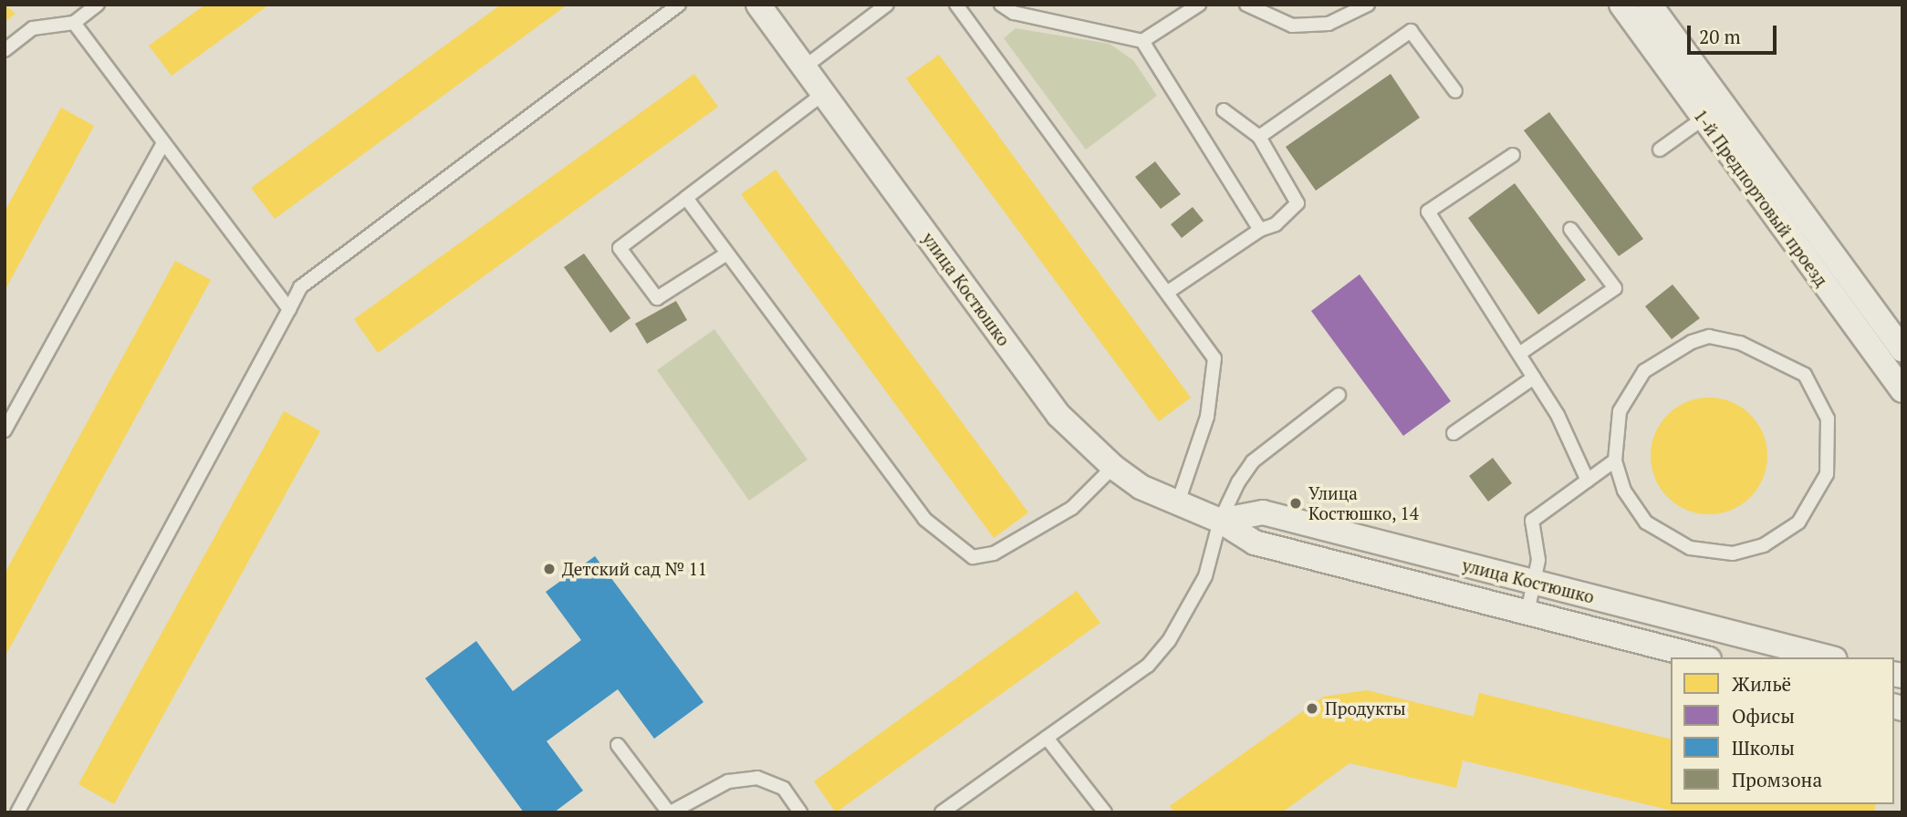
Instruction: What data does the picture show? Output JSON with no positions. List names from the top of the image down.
{
  "streets": {
    "street": ["1-й Предпортовый проезд", "улица Костюшко"]
  },
  "places": ["Улица Костюшко, 14", "Детский сад № 11", "Продукты"],
  "legend": [
    "Жильё",
    "Офисы",
    "Школы",
    "Промзона"
  ],
  "scale_bar": "20 m"
}
